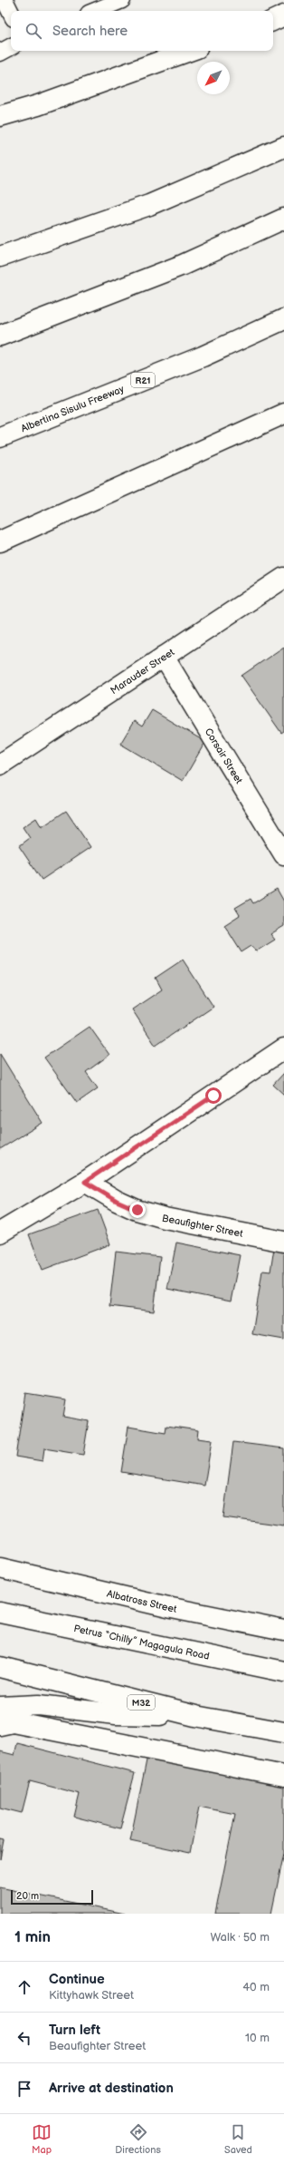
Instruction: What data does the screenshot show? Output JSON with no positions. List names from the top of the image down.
{
  "streets": {
    "main road": [
      "R21",
      "Albertina Sisulu Freeway",
      "Marauder Street",
      "Corsair Street",
      "Beaufighter Street",
      "Albatross Street",
      "Petrus “Chilly” Magagula Road",
      "M32"
    ]
  },
  "crossings": [
    ["Marauder Street", "Corsair Street"]
  ],
  "scale_bar": "20 m",
  "north": "bottom left",
  "page": {
    "search": "Search here",
    "scale": "20 m",
    "heading": ["1 min", "Walk · 50 m"],
    "list": [
      ["Continue", "Kittyhawk Street", "40 m"],
      ["Turn left", "Beaufighter Street", "10 m"],
      "Arrive at destination"
    ],
    "nav": ["Map", "Directions", "Saved"]
  }
}
